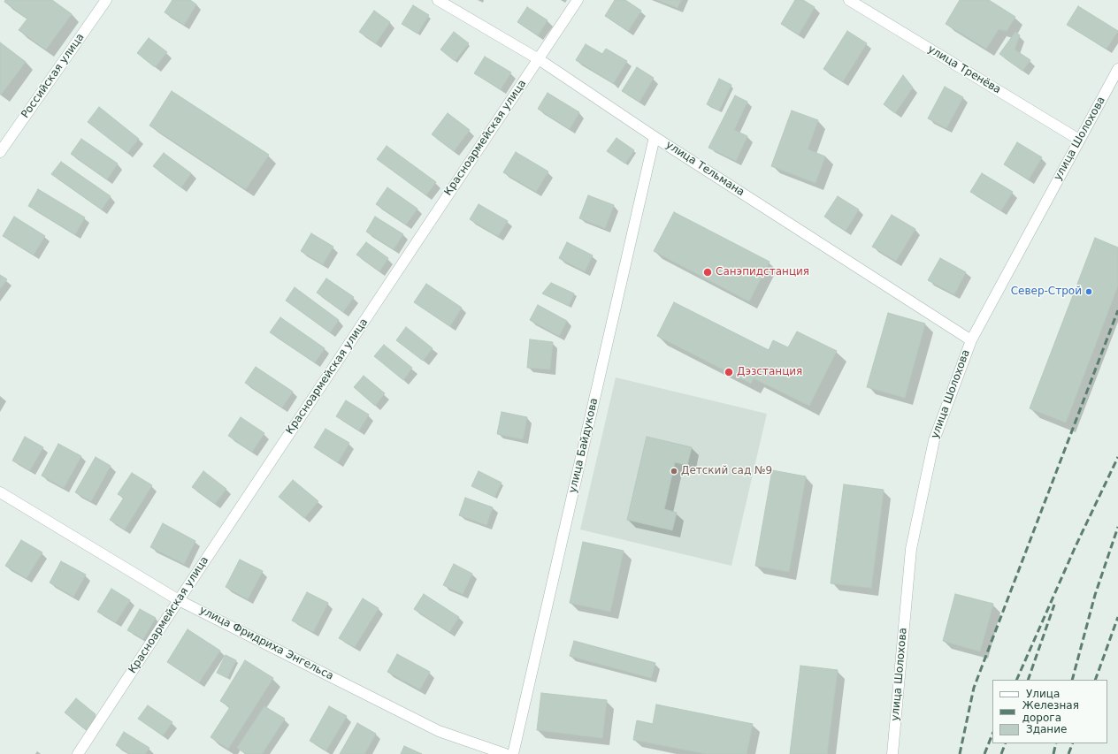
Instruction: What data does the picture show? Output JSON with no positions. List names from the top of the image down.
{
  "streets": {
    "street": [
      "улица Тренёва",
      "Российская улица",
      "Красноармейская улица",
      "улица Шолохова",
      "улица Тельмана",
      "улица Байдукова",
      "улица Фридриха Энгельса"
    ]
  },
  "crossings": [
    ["улица Тренёва", "улица Шолохова"],
    ["Красноармейская улица", "улица Тельмана"],
    ["Красноармейская улица", "улица Фридриха Энгельса"],
    ["улица Шолохова", "улица Тельмана"],
    ["улица Тельмана", "улица Байдукова"]
  ],
  "places": [
    "Санэпидстанция",
    "Север-Строй",
    "Дэзстанция",
    "Детский сад №9"
  ],
  "legend": ["Улица", "Железная дорога", "Здание"]
}
